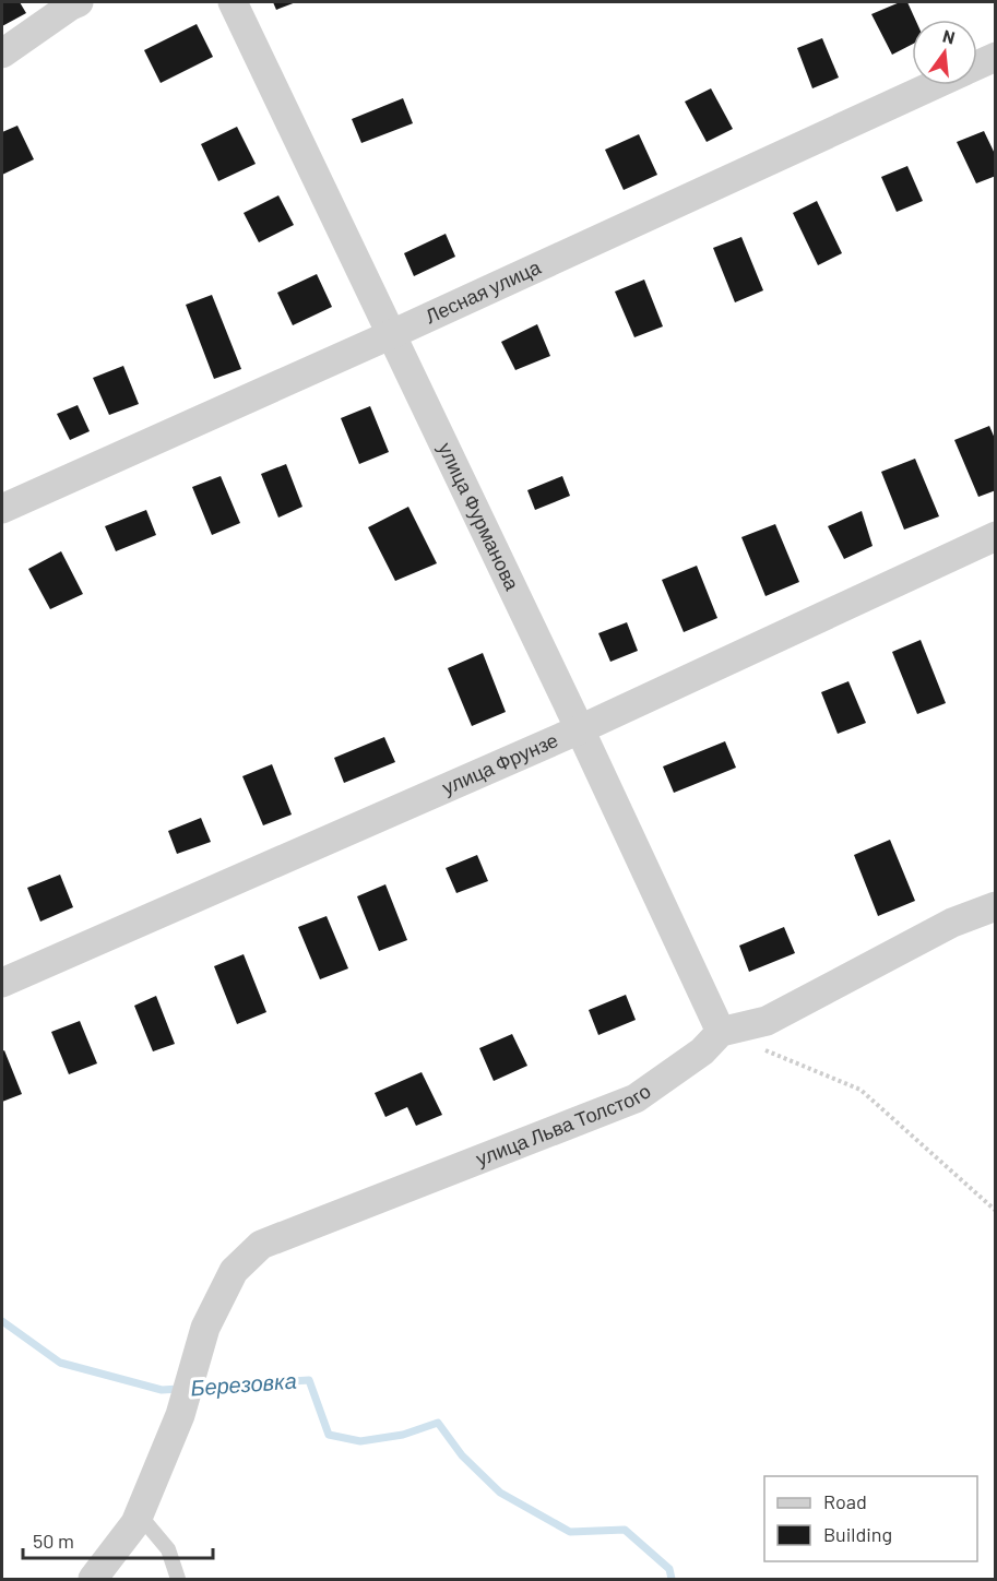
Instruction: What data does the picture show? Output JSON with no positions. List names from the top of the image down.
{
  "streets": {
    "street": [
      "Лесная улица",
      "улица Фурманова",
      "улица Фрунзе",
      "улица Льва Толстого"
    ]
  },
  "crossings": [
    ["Лесная улица", "улица Фурманова"],
    ["улица Фурманова", "улица Фрунзе"],
    ["улица Фурманова", "улица Льва Толстого"]
  ],
  "water": ["Березовка"],
  "legend": ["Road", "Building"],
  "scale_bar": "50 m",
  "north": "top"
}
